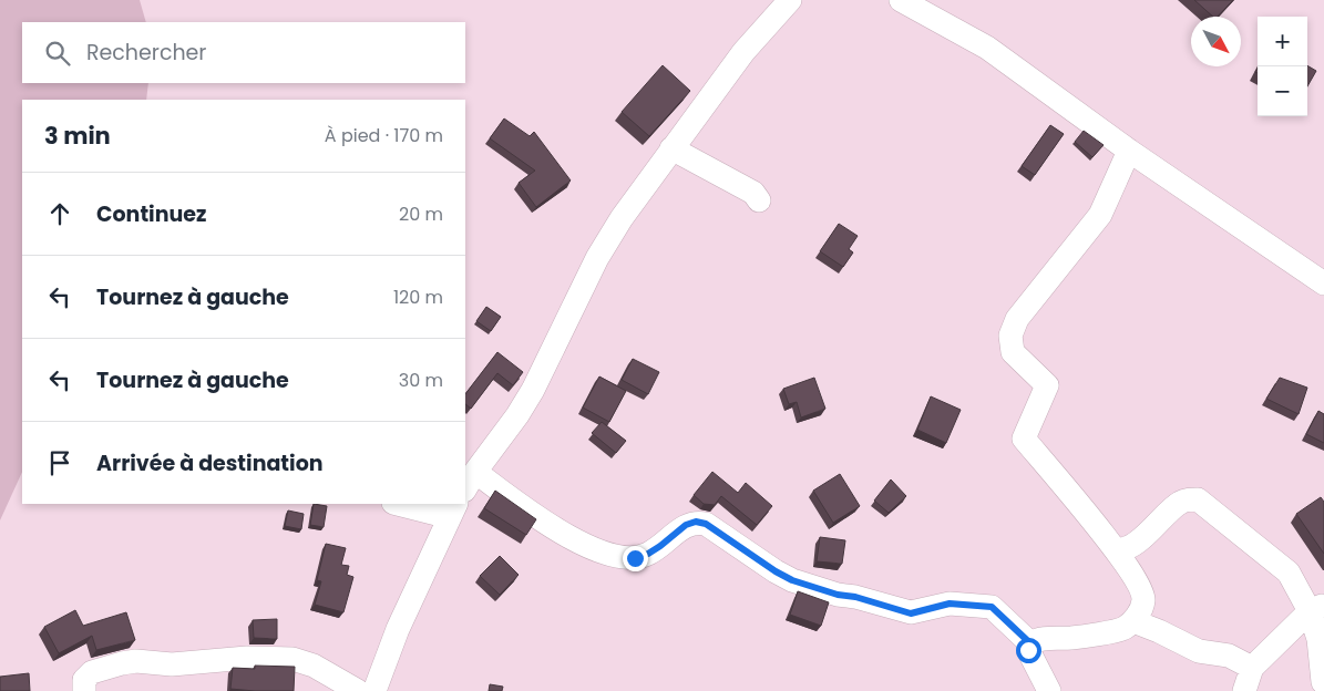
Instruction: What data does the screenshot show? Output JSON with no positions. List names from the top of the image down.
{
  "north": "bottom right",
  "page": {
    "map_buttons": ["+", "−"],
    "search": "Rechercher",
    "heading": ["3 min", "À pied · 170 m"],
    "list": [
      ["Continuez", "20 m"],
      ["Tournez à gauche", "120 m"],
      ["Tournez à gauche", "30 m"],
      "Arrivée à destination"
    ]
  }
}
